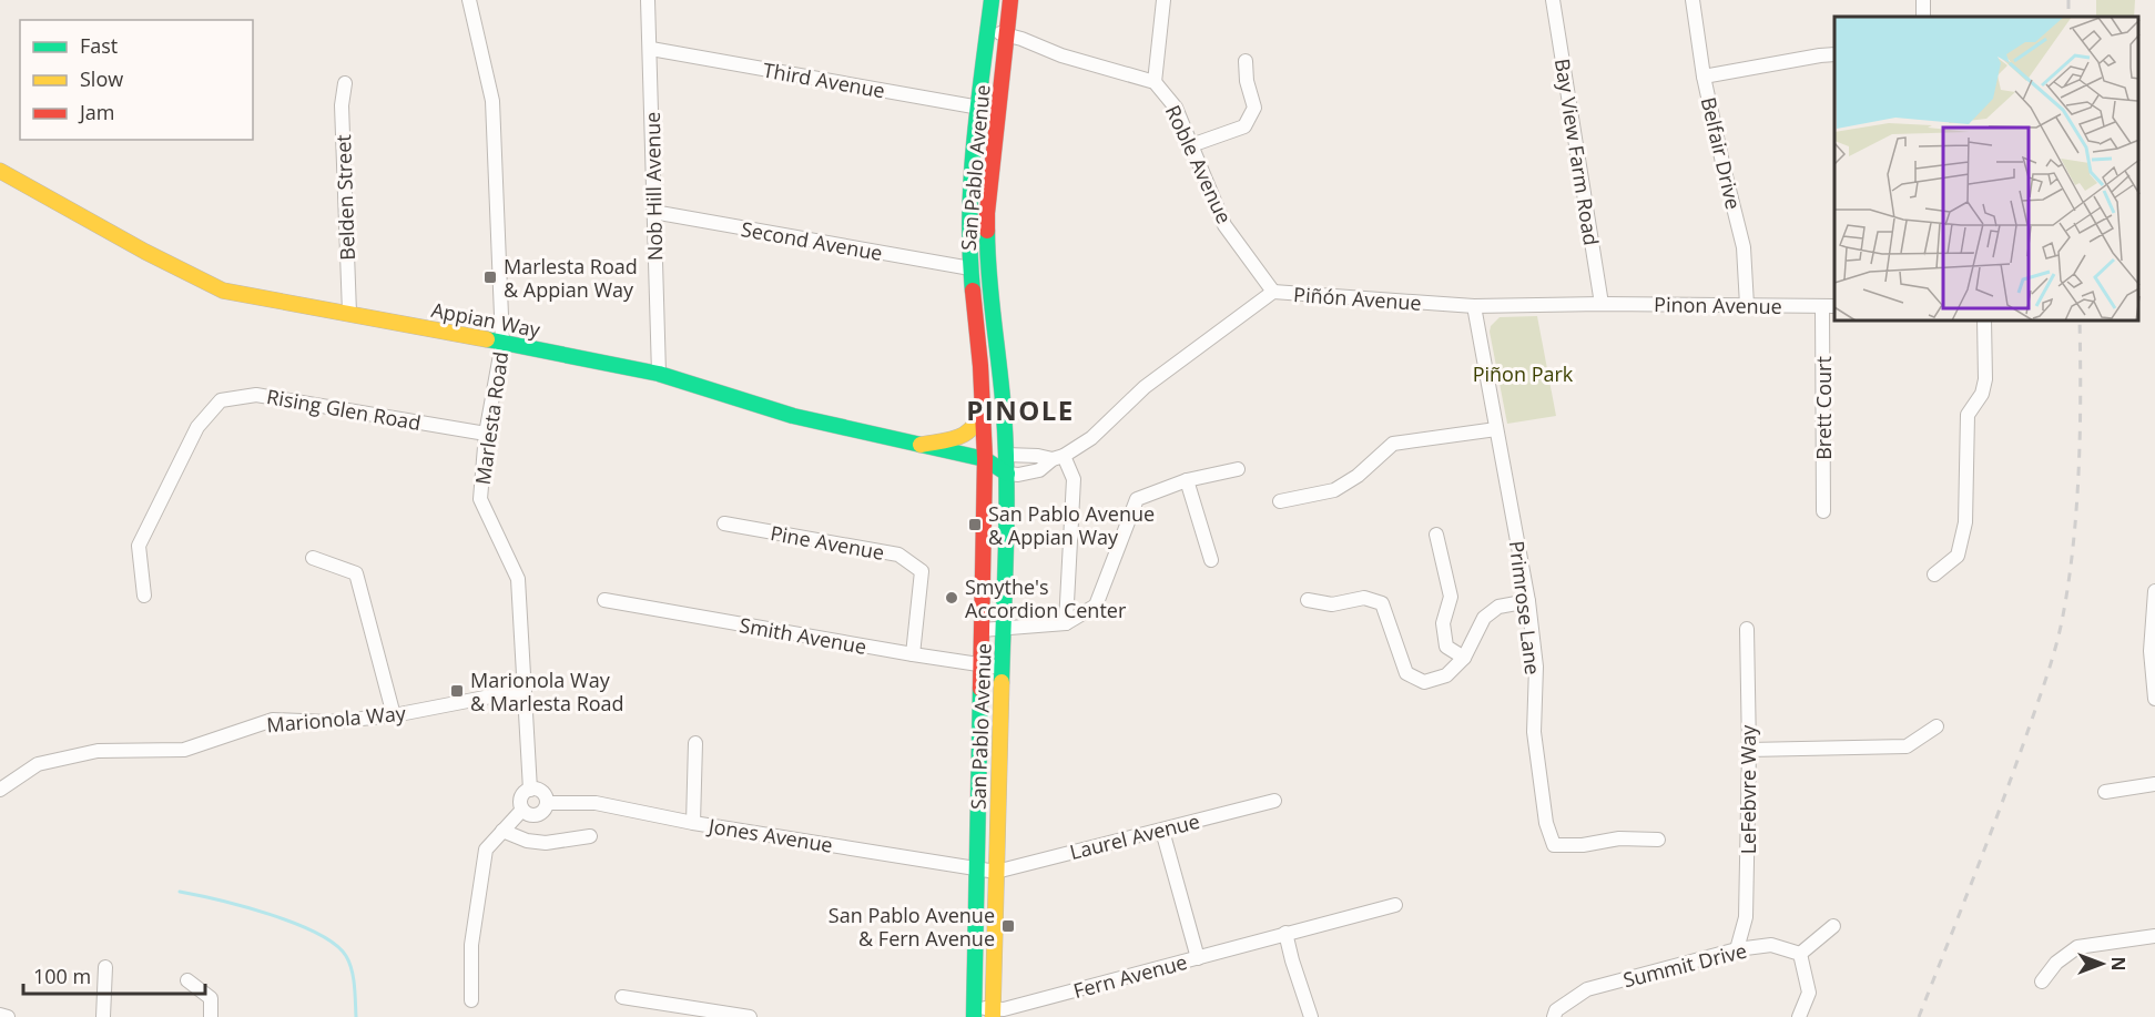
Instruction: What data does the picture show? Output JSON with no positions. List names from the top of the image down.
{
  "streets": {
    "main road": ["San Pablo Avenue", "Appian Way"],
    "street": [
      "Third Avenue",
      "Bay View Farm Road",
      "Belfair Drive",
      "Roble Avenue",
      "Nob Hill Avenue",
      "Belden Street",
      "Second Avenue",
      "Piñón Avenue",
      "Pinon Avenue",
      "Brett Court",
      "Rising Glen Road",
      "Marlesta Road",
      "Pine Avenue",
      "Primrose Lane",
      "Smith Avenue",
      "Marionola Way",
      "LeFebvre Way",
      "Jones Avenue",
      "Laurel Avenue",
      "Summit Drive",
      "Fern Avenue"
    ]
  },
  "crossings": [
    ["Third Avenue", "San Pablo Avenue"],
    ["Third Avenue", "Nob Hill Avenue"],
    ["Bay View Farm Road", "Piñón Avenue"],
    ["Bay View Farm Road", "Pinon Avenue"],
    ["Belfair Drive", "Pinon Avenue"],
    ["Roble Avenue", "San Pablo Avenue"],
    ["Roble Avenue", "Piñón Avenue"],
    ["San Pablo Avenue", "Second Avenue"],
    ["San Pablo Avenue", "Piñón Avenue"],
    ["San Pablo Avenue", "Appian Way"],
    ["San Pablo Avenue", "Smith Avenue"],
    ["San Pablo Avenue", "Jones Avenue"],
    ["San Pablo Avenue", "Laurel Avenue"],
    ["San Pablo Avenue", "Fern Avenue"],
    ["Nob Hill Avenue", "Second Avenue"],
    ["Nob Hill Avenue", "Appian Way"],
    ["Belden Street", "Appian Way"],
    ["Piñón Avenue", "Pinon Avenue"],
    ["Piñón Avenue", "Appian Way"],
    ["Piñón Avenue", "Primrose Lane"],
    ["Pinon Avenue", "Brett Court"],
    ["Appian Way", "Marlesta Road"],
    ["Rising Glen Road", "Marlesta Road"],
    ["Marlesta Road", "Marionola Way"],
    ["Marlesta Road", "Jones Avenue"],
    ["Pine Avenue", "Smith Avenue"],
    ["LeFebvre Way", "Summit Drive"],
    ["Jones Avenue", "Laurel Avenue"]
  ],
  "districts": ["PINOLE"],
  "parks": ["Piñon Park"],
  "places": {
    "transit": [
      "Marlesta Road & Appian Way",
      "San Pablo Avenue & Appian Way",
      "Marionola Way & Marlesta Road",
      "San Pablo Avenue & Fern Avenue"
    ],
    "other": ["Smythe's Accordion Center"]
  },
  "legend": ["Fast", "Slow", "Jam"],
  "scale_bar": "100 m",
  "north": "right"
}
